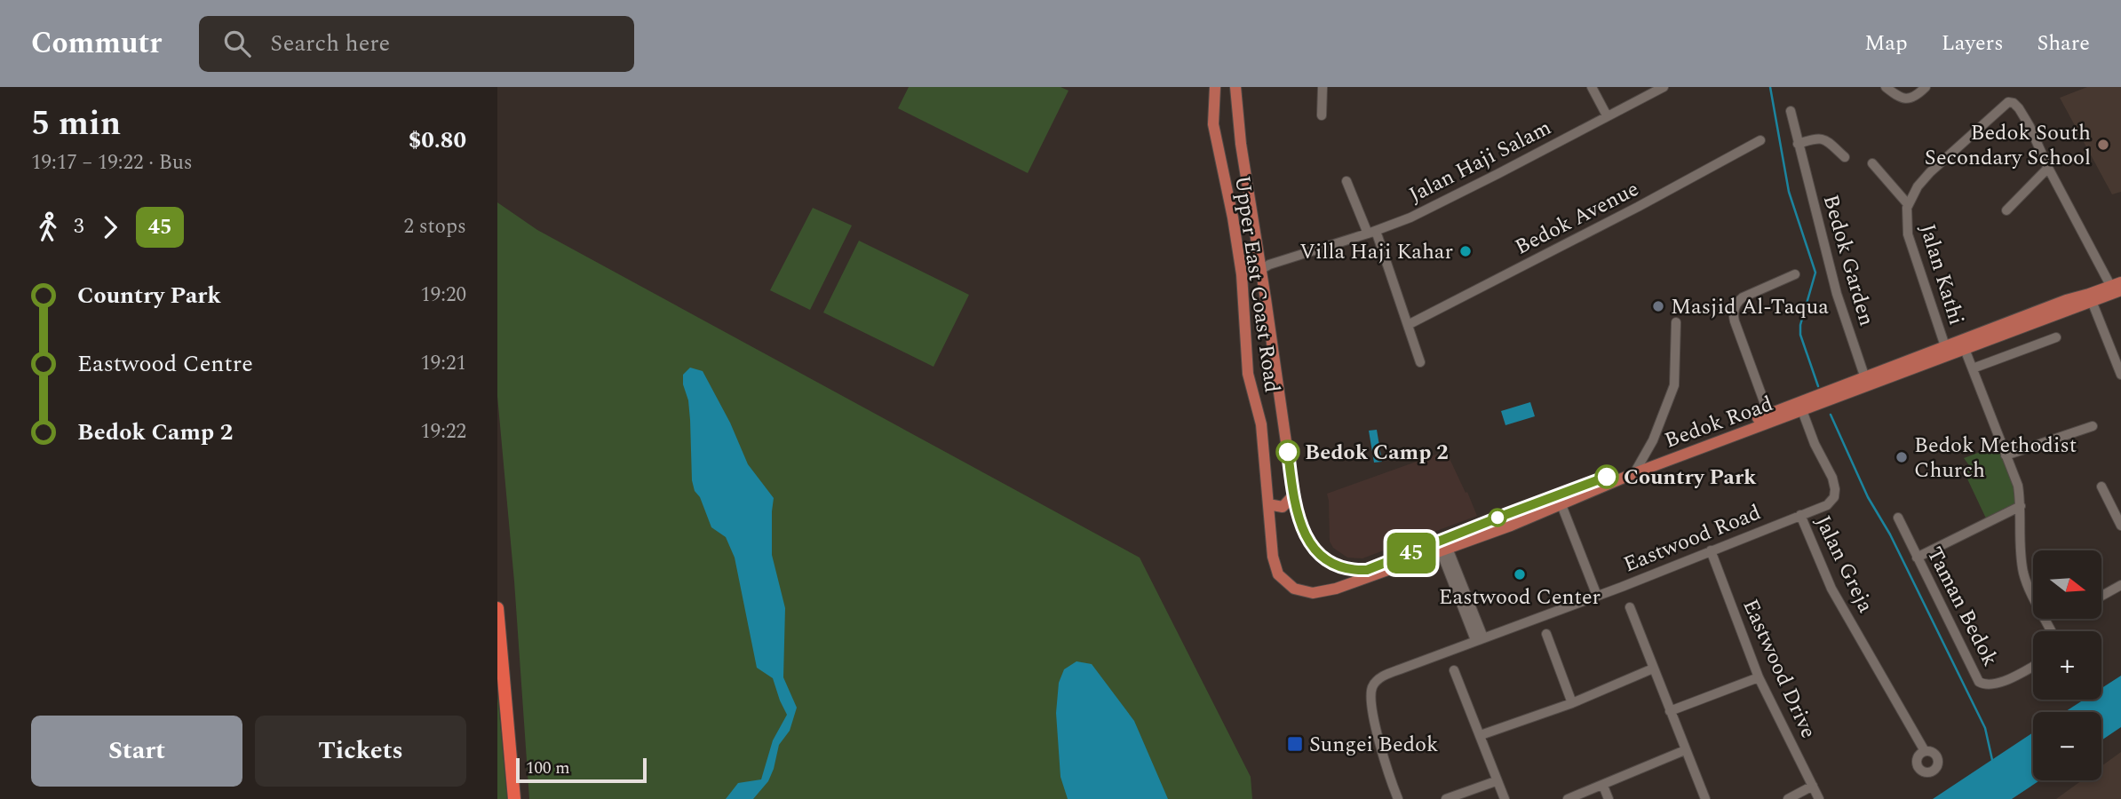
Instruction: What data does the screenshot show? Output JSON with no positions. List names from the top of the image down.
{
  "streets": {
    "main road": ["Upper East Coast Road", "Bedok Road"],
    "street": [
      "Jalan Haji Salam",
      "Bedok Avenue",
      "Bedok Garden",
      "Jalan Kathi",
      "Eastwood Road",
      "Jalan Greja",
      "Taman Bedok",
      "Eastwood Drive"
    ]
  },
  "crossings": [
    ["Jalan Haji Salam", "Upper East Coast Road"],
    ["Bedok Garden", "Bedok Road"],
    ["Jalan Kathi", "Bedok Road"],
    ["Upper East Coast Road", "Bedok Road"],
    ["Bedok Road", "Jalan Greja"],
    ["Eastwood Road", "Jalan Greja"],
    ["Eastwood Road", "Eastwood Drive"]
  ],
  "places": {
    "other": [
      "Bedok South Secondary School",
      "Villa Haji Kahar",
      "Masjid Al-Taqua",
      "Bedok Camp 2",
      "Bedok Methodist Church",
      "Country Park",
      "Eastwood Center"
    ],
    "transit": ["Sungei Bedok"]
  },
  "lines": ["bus line 45"],
  "scale_bar": "100 m",
  "north": "right",
  "page": {
    "header": "Commutr",
    "search": "Search here",
    "nav": ["Map", "Layers", "Share"],
    "heading": ["5 min", "19:17 – 19:22 · Bus", "$0.80"],
    "on_map": "45",
    "legs": ["3", "45", "2 stops"],
    "list": [
      {
        "name": "Country Park",
        "value": "19:20"
      },
      {
        "name": "Eastwood Centre",
        "value": "19:21"
      },
      {
        "name": "Bedok Camp 2",
        "value": "19:22"
      }
    ],
    "map_buttons": ["+", "−"],
    "buttons": ["Start", "Tickets"],
    "scale": "100 m"
  }
}
